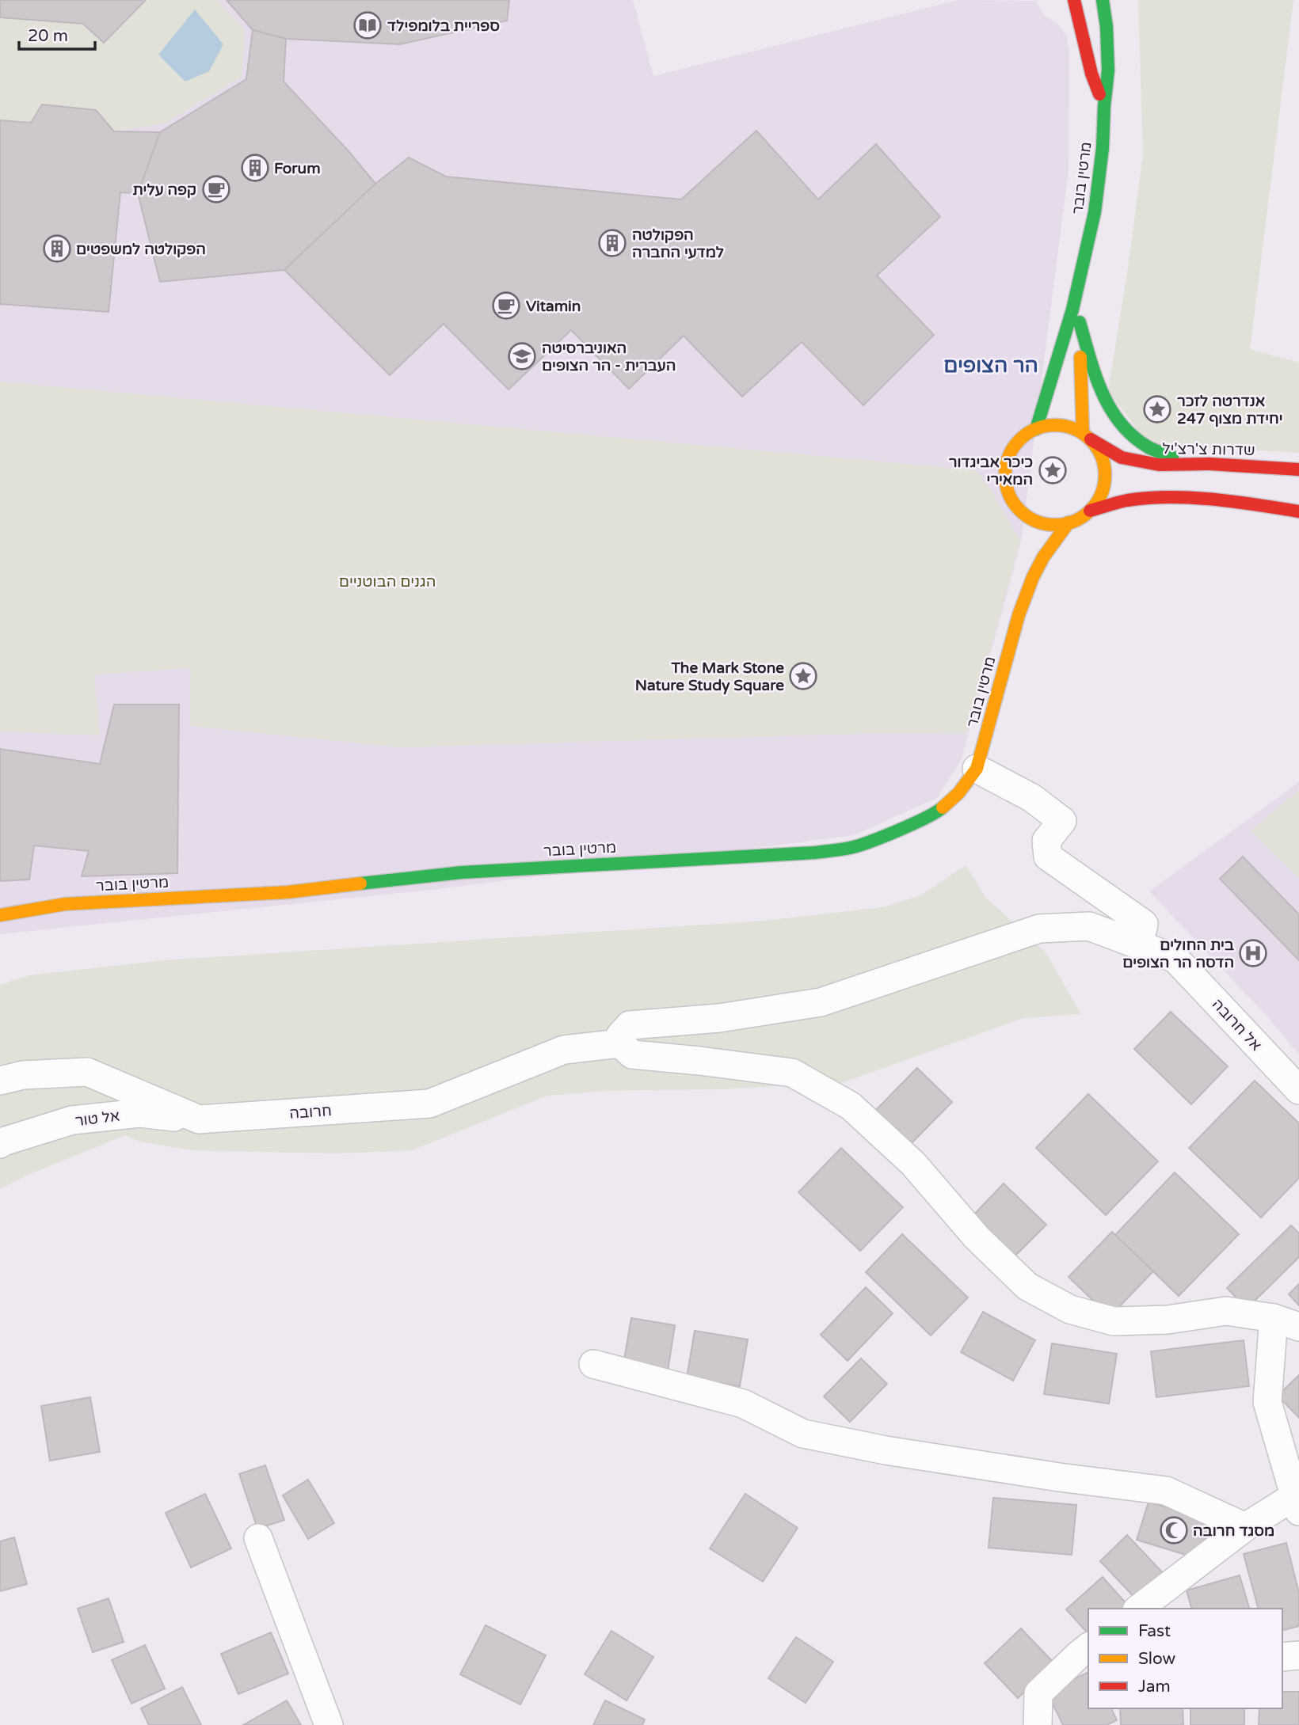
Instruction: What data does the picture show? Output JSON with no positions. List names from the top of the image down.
{
  "streets": {
    "street": [
      "מרטין בובר",
      "שדרות צ'רצ'יל",
      "אל חרובה",
      "חרובה",
      "אל טור"
    ]
  },
  "crossings": [
    ["מרטין בובר", "שדרות צ'רצ'יל"],
    ["חרובה", "אל טור"]
  ],
  "districts": ["הר הצופים"],
  "parks": ["הגנים הבוטניים"],
  "places": {
    "library": ["ספריית בלומפילד"],
    "building": ["Forum", "הפקולטה למדעי החברה", "הפקולטה למשפטים"],
    "cafe": ["קפה עלית", "Vitamin"],
    "school or university": ["האוניברסיטה העברית - הר הצופים"],
    "place": ["אנדרטה לזכר יחידת מצוף 247", "כיכר אביגדור המאירי", "The Mark Stone Nature Study Square"],
    "hospital": ["בית החולים הדסה הר הצופים"],
    "mosque": ["מסגד חרובה"]
  },
  "legend": ["Fast", "Slow", "Jam"],
  "scale_bar": "20 m"
}
